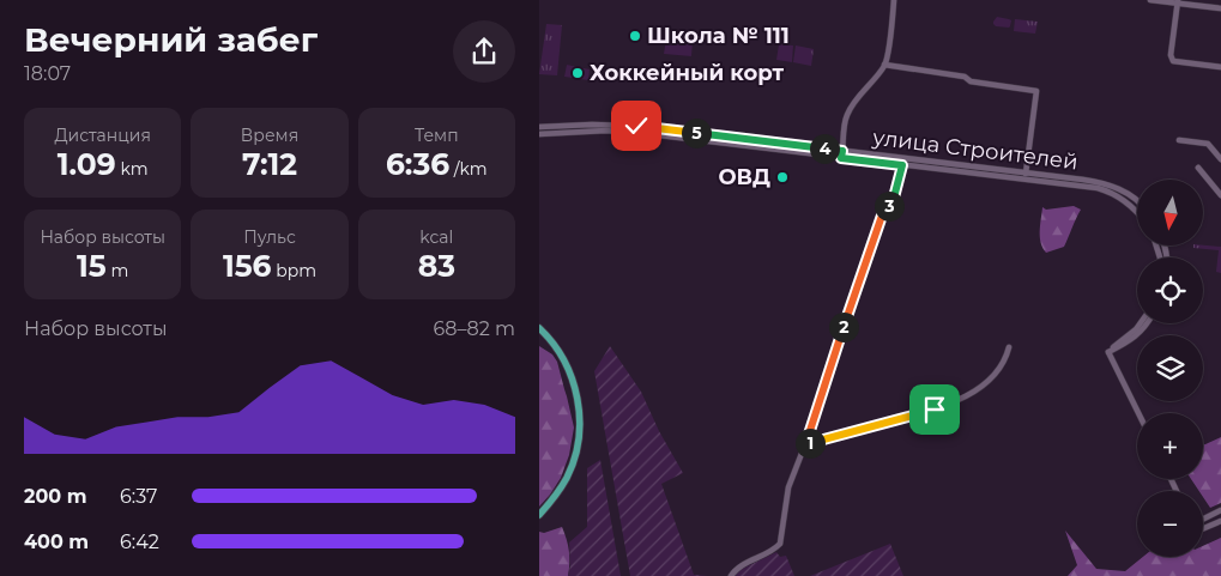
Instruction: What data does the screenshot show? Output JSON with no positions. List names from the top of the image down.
{
  "streets": {
    "street": ["улица Строителей"]
  },
  "places": ["Школа № 111", "Хоккейный корт", "ОВД"],
  "north": "bottom",
  "page": {
    "heading": ["Вечерний забег", "18:07"],
    "stats": [
      ["Дистанция", "1.09 km"],
      ["Время", "7:12"],
      ["Темп", "6:36 /km"],
      ["Набор высоты", "15 m"],
      ["Пульс", "156 bpm"],
      ["kcal", "83"]
    ],
    "pins": [
      "5",
      "4",
      "3",
      "2",
      "1"
    ],
    "map_buttons": ["+", "−"],
    "chart": ["Набор высоты", "68–82 m"],
    "list": [
      {
        "name": "200 m",
        "note": "6:37"
      },
      {
        "name": "400 m",
        "note": "6:42"
      }
    ]
  }
}
